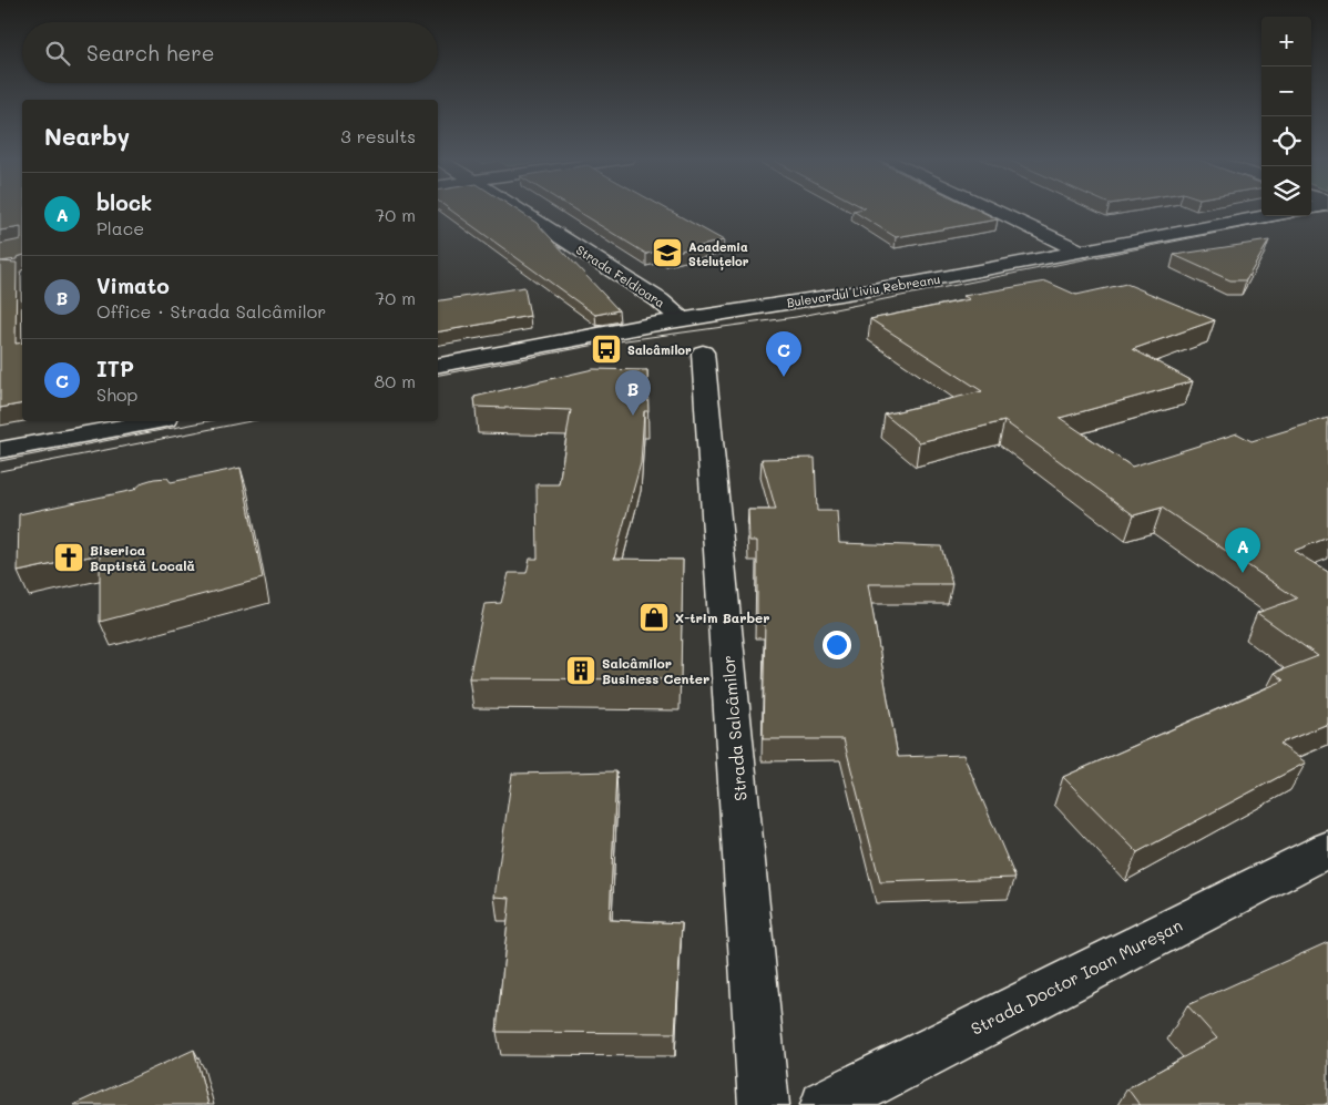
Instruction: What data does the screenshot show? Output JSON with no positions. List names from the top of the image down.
{
  "streets": {
    "street": [
      "Strada Feldioara",
      "Bulevardul Liviu Rebreanu",
      "Strada Salcâmilor",
      "Strada Doctor Ioan Mureșan"
    ]
  },
  "crossings": [
    ["Strada Feldioara", "Bulevardul Liviu Rebreanu"]
  ],
  "places": {
    "school or university": ["Academia Steluțelor"],
    "bus stop": ["Salcâmilor"],
    "church": ["Biserica Baptistă Locală"],
    "shop": ["X-trim Barber"],
    "building": ["Salcâmilor Business Center"]
  },
  "page": {
    "map_buttons": ["+", "−"],
    "search": "Search here",
    "heading": ["Nearby", "3 results"],
    "list": [
      {
        "mark": "A",
        "name": "block",
        "note": "Place",
        "value": "70 m"
      },
      {
        "mark": "B",
        "name": "Vimato",
        "note": "Office · Strada Salcâmilor",
        "value": "70 m"
      },
      {
        "mark": "C",
        "name": "ITP",
        "note": "Shop",
        "value": "80 m"
      }
    ],
    "pins": ["C", "B", "A"]
  }
}
